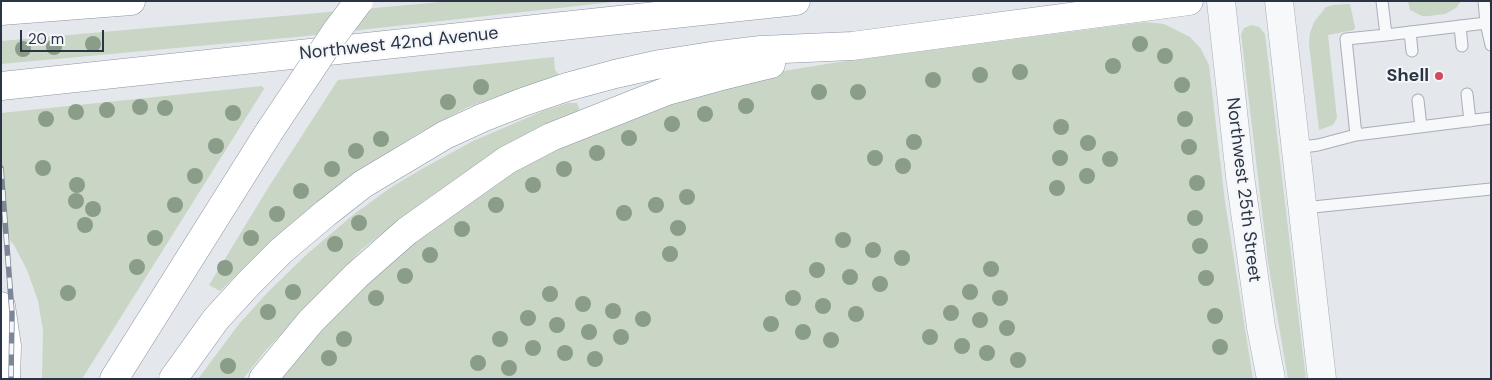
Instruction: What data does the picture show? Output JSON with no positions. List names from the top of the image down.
{
  "streets": {
    "highway": ["Northwest 42nd Avenue"],
    "street": ["Northwest 25th Street"]
  },
  "places": ["Shell"],
  "scale_bar": "20 m"
}
